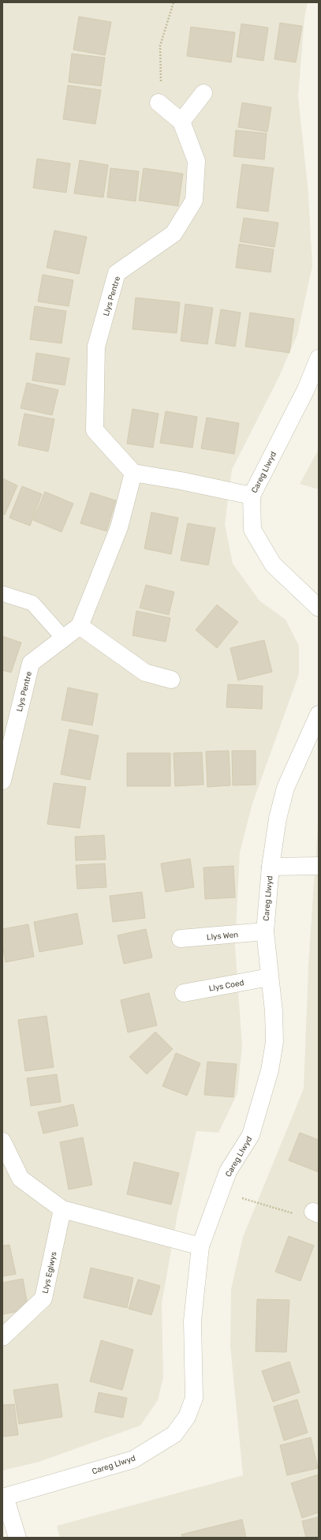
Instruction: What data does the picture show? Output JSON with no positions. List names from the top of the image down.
{
  "streets": {
    "street": [
      "Llys Pentre",
      "Careg Llwyd",
      "Llys Wen",
      "Llys Coed",
      "Llys Eglwys"
    ]
  },
  "crossings": [
    ["Careg Llwyd", "Llys Wen"],
    ["Careg Llwyd", "Llys Coed"]
  ]
}
